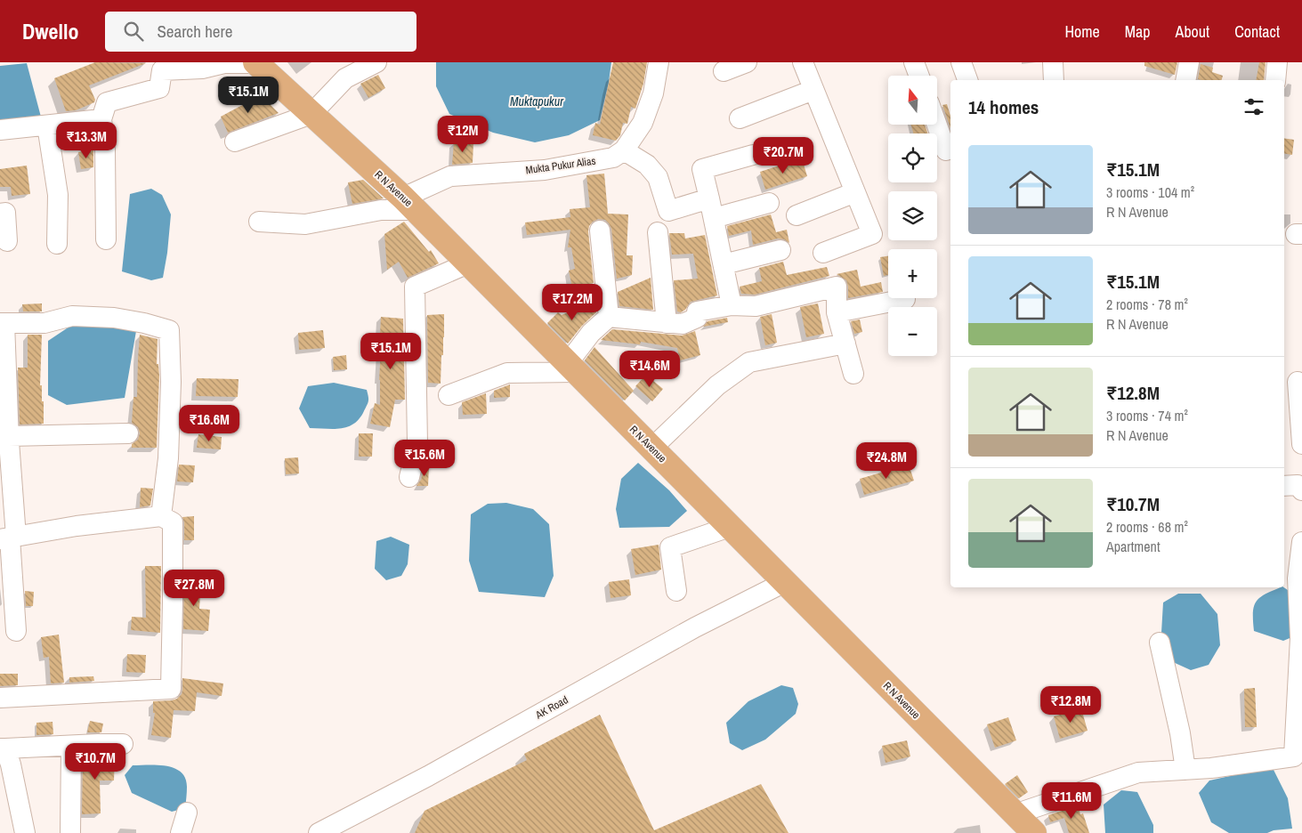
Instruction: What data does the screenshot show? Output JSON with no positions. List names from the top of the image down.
{
  "streets": {
    "main road": ["R N Avenue"],
    "street": ["Mukta Pukur Alias", "AK Road"]
  },
  "crossings": [
    ["Mukta Pukur Alias", "R N Avenue"],
    ["R N Avenue", "AK Road"]
  ],
  "water": ["Muktapukur"],
  "north": "top",
  "page": {
    "header": "Dwello",
    "search": "Search here",
    "nav": [
      "Home",
      "Map",
      "About",
      "Contact"
    ],
    "map_buttons": ["+", "−"],
    "price": [
      "₹15.1M",
      "₹12M",
      "₹13.3M",
      "₹20.7M",
      "₹17.2M",
      "₹15.1M",
      "₹14.6M",
      "₹16.6M",
      "₹15.6M",
      "₹24.8M",
      "₹27.8M",
      "₹12.8M",
      "₹10.7M",
      "₹11.6M"
    ],
    "heading": "14 homes",
    "list": [
      {
        "name": "₹15.1M",
        "note": "3 rooms · 104 m² · R N Avenue"
      },
      {
        "name": "₹15.1M",
        "note": "2 rooms · 78 m² · R N Avenue"
      },
      {
        "name": "₹12.8M",
        "note": "3 rooms · 74 m² · R N Avenue"
      },
      {
        "name": "₹10.7M",
        "note": "2 rooms · 68 m² · Apartment"
      }
    ]
  }
}
